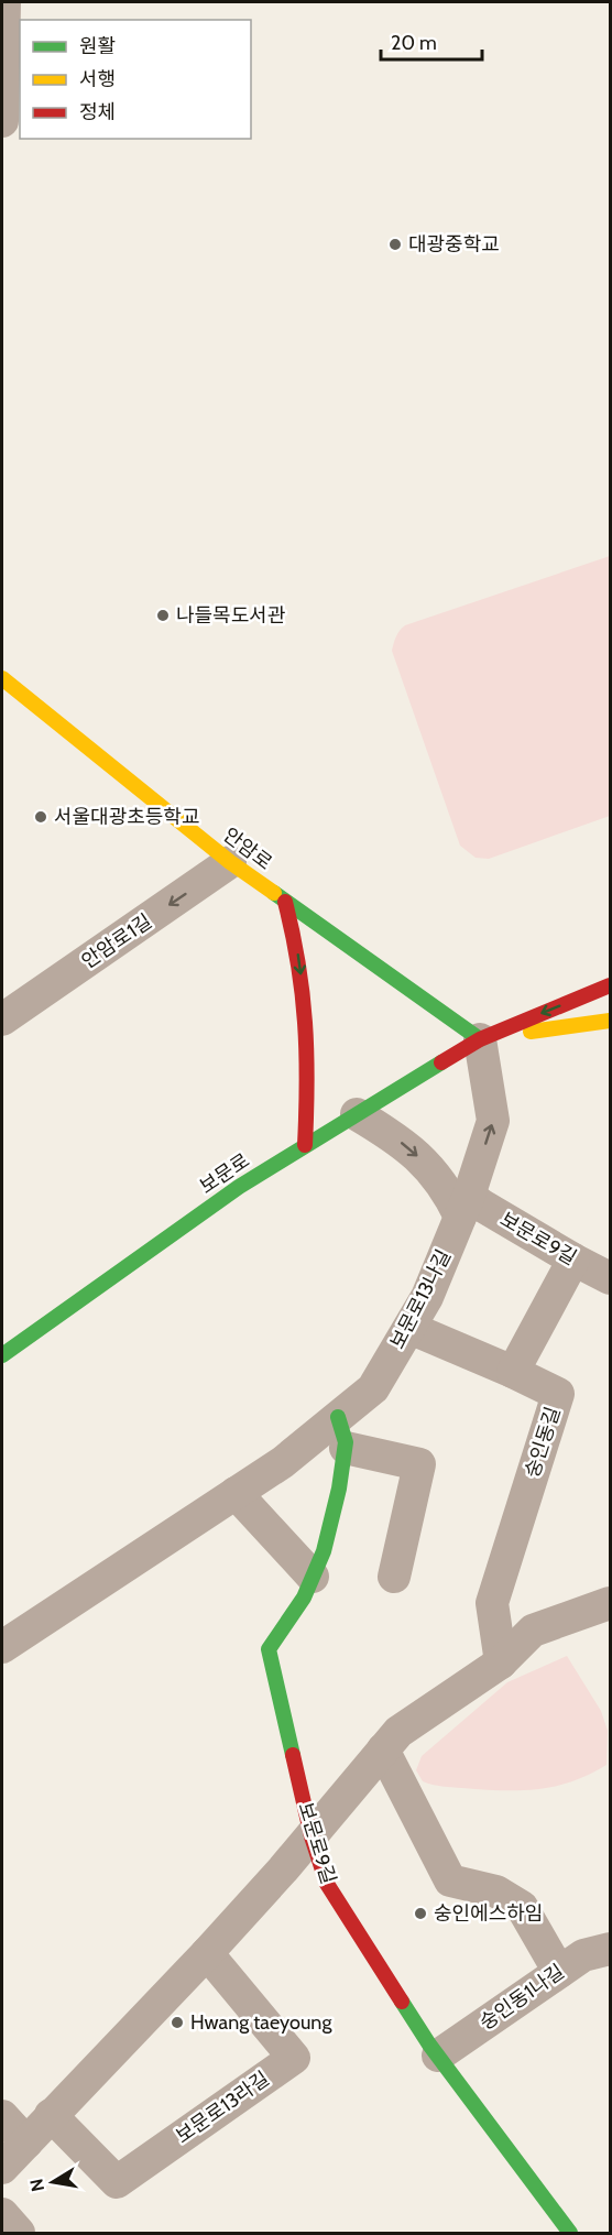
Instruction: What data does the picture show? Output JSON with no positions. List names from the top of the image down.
{
  "streets": {
    "main road": ["안암로", "보문로", "보문로9길"],
    "street": [
      "안암로1길",
      "보문로13나길",
      "숭인동길",
      "숭인동1나길",
      "보문로13라길"
    ]
  },
  "crossings": [
    ["안암로", "안암로1길"],
    ["안암로", "보문로"],
    ["안암로", "보문로13나길"],
    ["보문로", "보문로13나길"],
    ["보문로9길", "보문로13나길"],
    ["보문로9길", "숭인동1나길"]
  ],
  "one_way": ["안암로1길"],
  "places": [
    "대광중학교",
    "나들목도서관",
    "서울대광초등학교",
    "숭인에스하임",
    "Hwang taeyoung"
  ],
  "legend": ["원활", "서행", "정체"],
  "scale_bar": "20 m",
  "north": "left"
}
